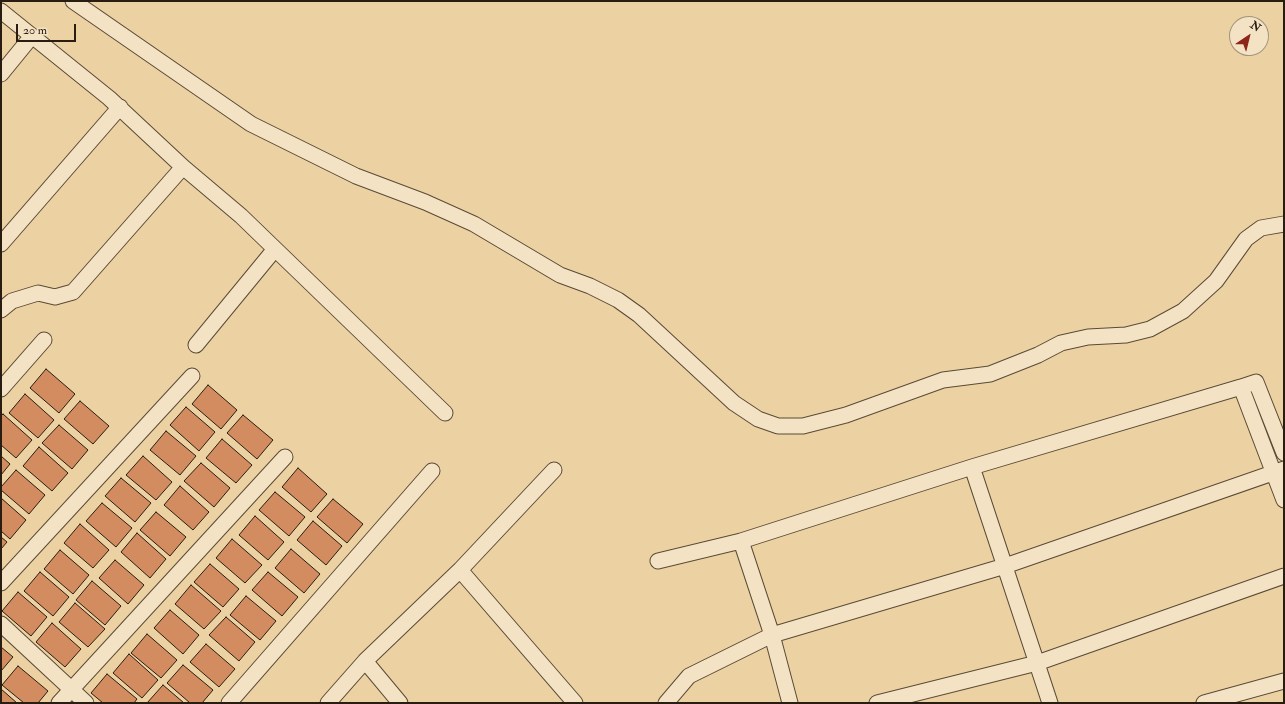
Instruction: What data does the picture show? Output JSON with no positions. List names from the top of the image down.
{
  "scale_bar": "20 m",
  "north": "top right"
}
